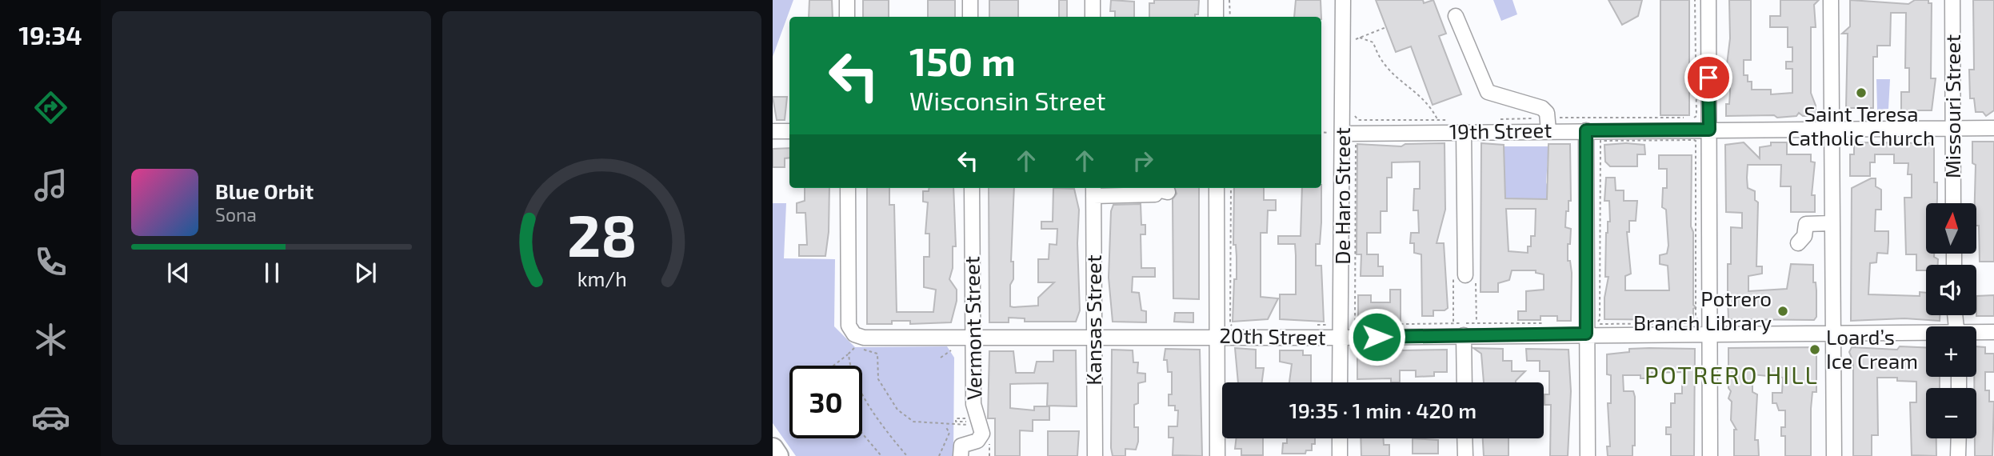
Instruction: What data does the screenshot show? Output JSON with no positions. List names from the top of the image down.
{
  "streets": {
    "street": [
      "Missouri Street",
      "19th Street",
      "De Haro Street",
      "Kansas Street",
      "Vermont Street",
      "20th Street"
    ]
  },
  "crossings": [
    ["Missouri Street", "19th Street"],
    ["19th Street", "De Haro Street"],
    ["De Haro Street", "20th Street"],
    ["Kansas Street", "20th Street"],
    ["Vermont Street", "20th Street"]
  ],
  "districts": ["POTRERO HILL"],
  "places": ["Saint Teresa Catholic Church", "Potrero Branch Library", "Loard’s Ice Cream"],
  "north": "top",
  "page": {
    "tabs": "19:34",
    "turn": ["150 m", "Wisconsin Street"],
    "song": ["Blue Orbit", "Sona"],
    "map_buttons": ["+", "−"],
    "limit": "30",
    "trip": "19:35 · 1 min · 420 m",
    "gauge": ["28", "km/h"]
  }
}
